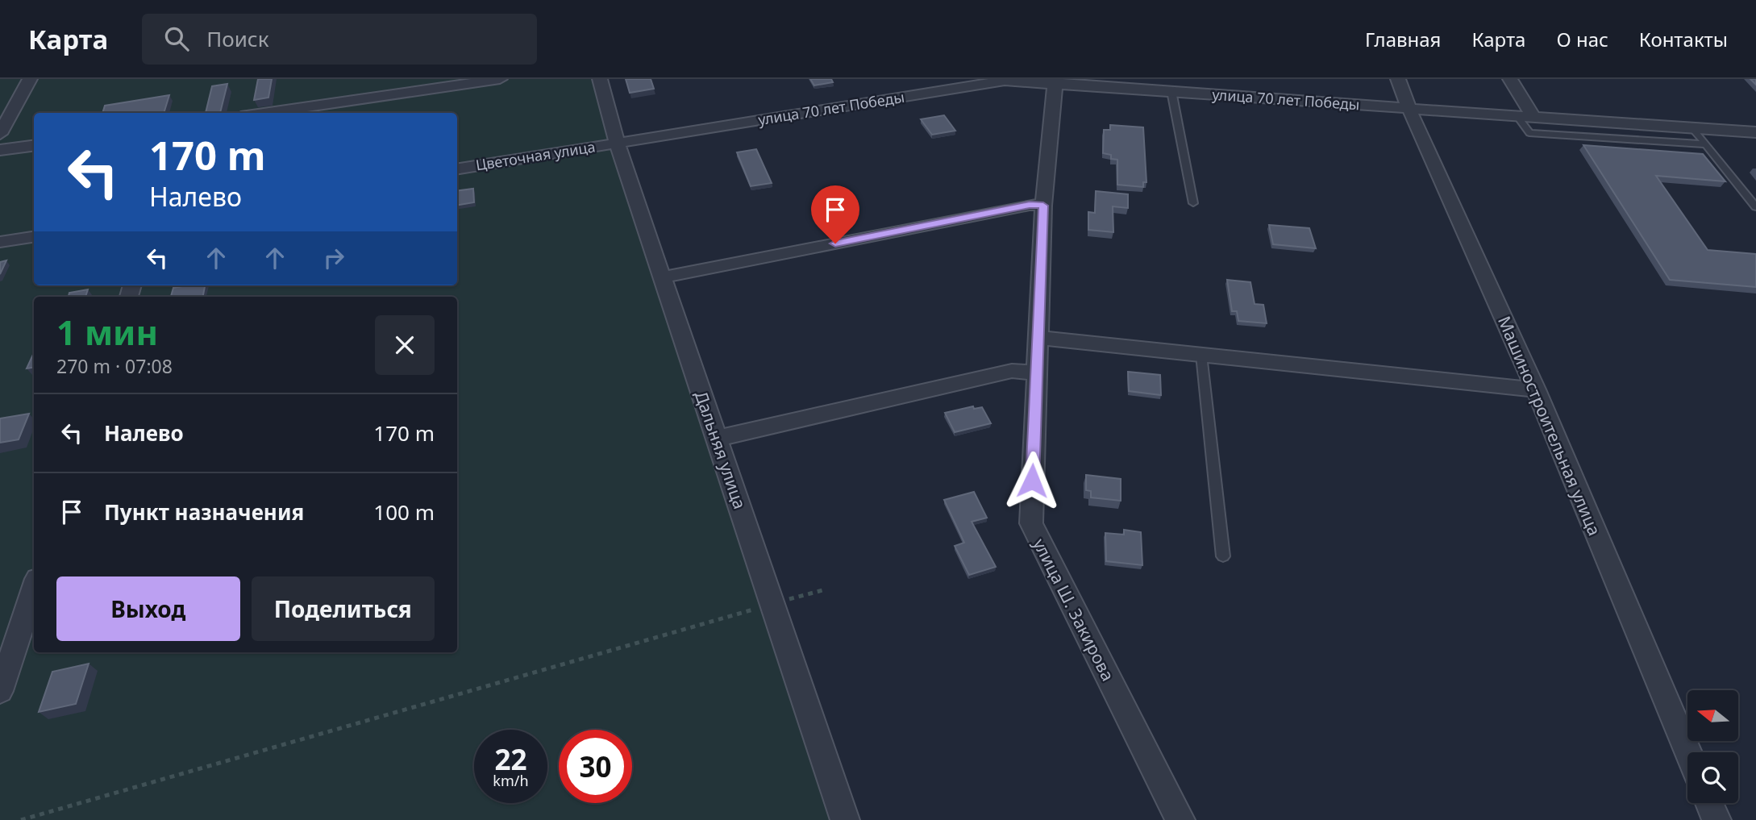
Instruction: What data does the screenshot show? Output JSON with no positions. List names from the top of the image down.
{
  "streets": {
    "street": [
      "улица 70 лет Победы",
      "Цветочная улица",
      "Машиностроительная улица",
      "Дальняя улица",
      "улица Ш. Закирова"
    ]
  },
  "crossings": [
    ["улица 70 лет Победы", "Цветочная улица"],
    ["улица 70 лет Победы", "Машиностроительная улица"],
    ["улица 70 лет Победы", "Дальняя улица"],
    ["улица 70 лет Победы", "улица Ш. Закирова"],
    ["Цветочная улица", "Дальняя улица"]
  ],
  "north": "left",
  "page": {
    "header": "Карта",
    "search": "Поиск",
    "nav": [
      "Главная",
      "Карта",
      "О нас",
      "Контакты"
    ],
    "turn": ["170 m", "Налево"],
    "heading": ["1 мин", "270 m · 07:08"],
    "list": [
      {
        "name": "Налево",
        "value": "170 m"
      },
      {
        "name": "Пункт назначения",
        "value": "100 m"
      }
    ],
    "buttons": ["Выход", "Поделиться"],
    "speed": "22 km/h",
    "limit": "30"
  }
}
